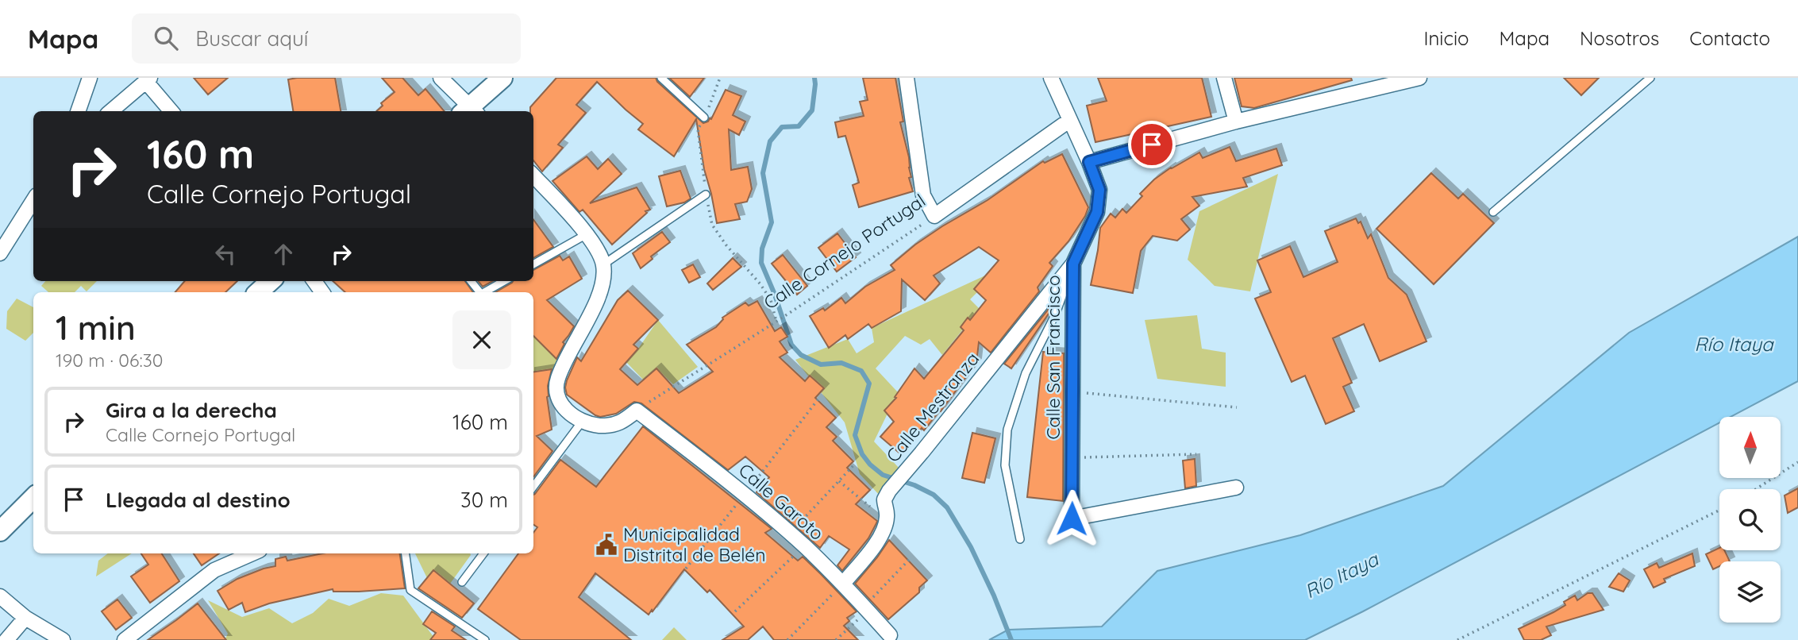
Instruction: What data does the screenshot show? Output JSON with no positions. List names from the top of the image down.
{
  "streets": {
    "street": [
      "Calle Cornejo Portugal",
      "Calle San Francisco",
      "Calle Mestranza",
      "Calle Garoto"
    ]
  },
  "crossings": [
    ["Calle Cornejo Portugal", "Calle San Francisco"],
    ["Calle Cornejo Portugal", "Calle Garoto"],
    ["Calle San Francisco", "Calle Mestranza"],
    ["Calle Mestranza", "Calle Garoto"]
  ],
  "water": ["Río Itaya"],
  "places": {
    "public building": ["Municipalidad Distrital de Belén"]
  },
  "north": "top",
  "page": {
    "header": "Mapa",
    "search": "Buscar aquí",
    "nav": [
      "Inicio",
      "Mapa",
      "Nosotros",
      "Contacto"
    ],
    "turn": ["160 m", "Calle Cornejo Portugal"],
    "heading": ["1 min", "190 m · 06:30"],
    "list": [
      {
        "name": "Gira a la derecha",
        "note": "Calle Cornejo Portugal",
        "value": "160 m"
      },
      {
        "name": "Llegada al destino",
        "value": "30 m"
      }
    ]
  }
}
